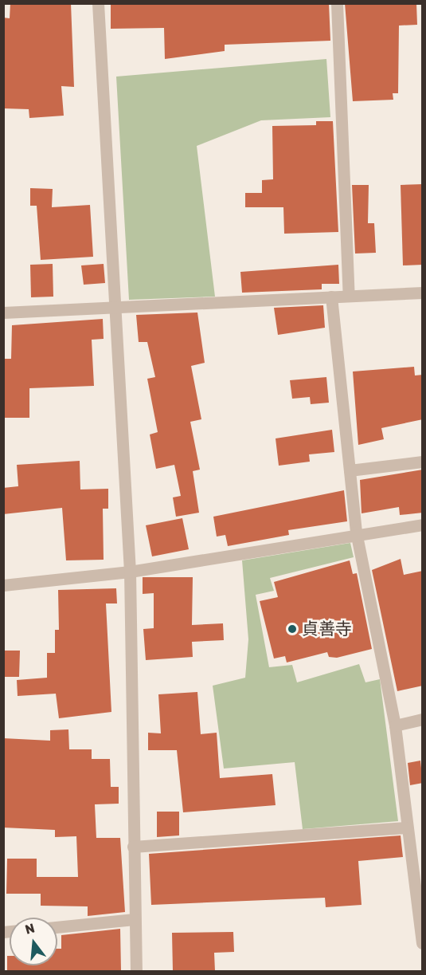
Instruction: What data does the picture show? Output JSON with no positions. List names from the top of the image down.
{
  "places": ["貞善寺"],
  "north": "top"
}
